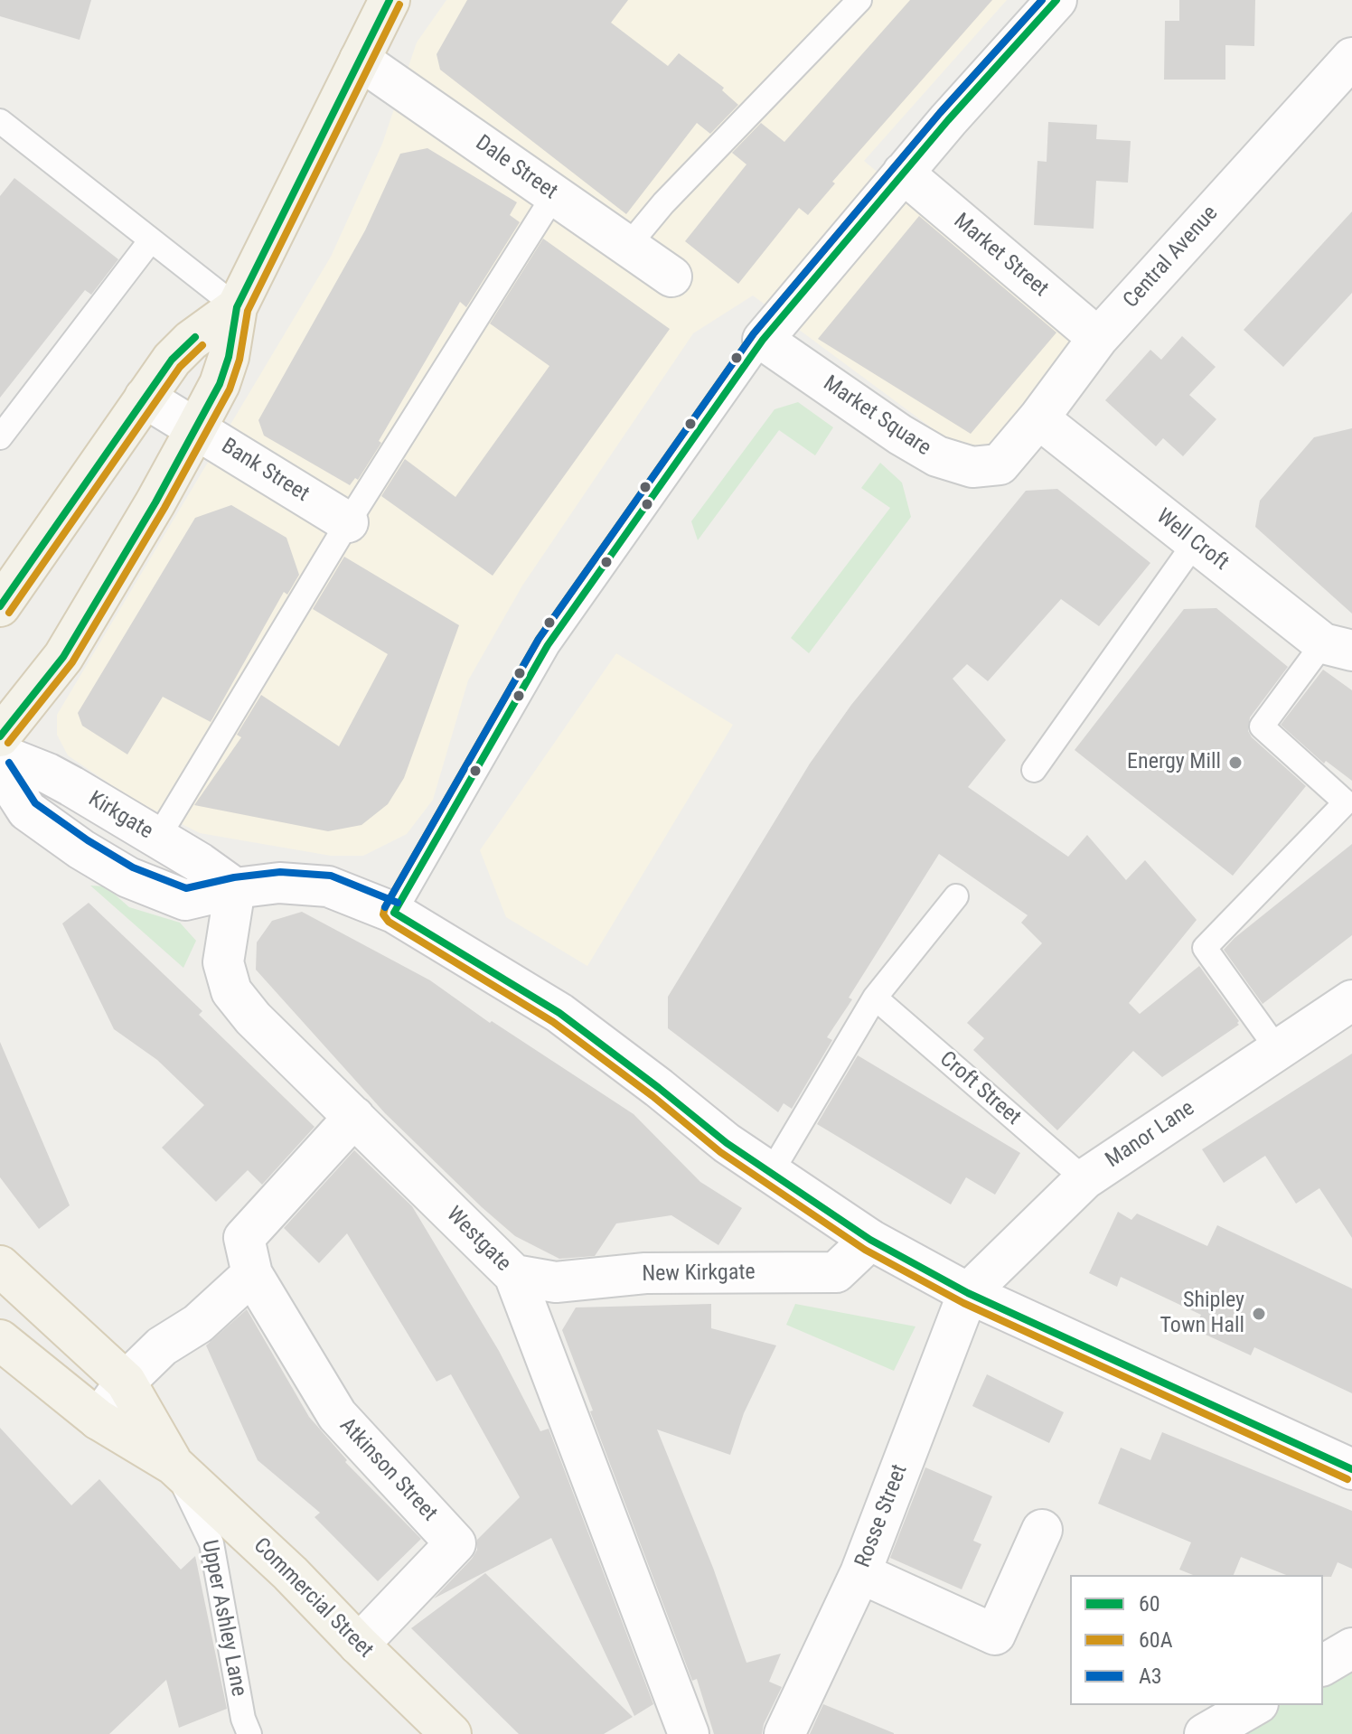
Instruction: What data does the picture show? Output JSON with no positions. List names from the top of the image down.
{
  "streets": {
    "main road": ["Commercial Street"],
    "street": [
      "Dale Street",
      "Market Street",
      "Central Avenue",
      "Market Square",
      "Bank Street",
      "Well Croft",
      "Kirkgate",
      "Manor Lane",
      "Westgate",
      "New Kirkgate",
      "Atkinson Street",
      "Rosse Street"
    ],
    "lane": ["Croft Street", "Upper Ashley Lane"]
  },
  "crossings": [
    ["Market Street", "Central Avenue"],
    ["Central Avenue", "Market Square"],
    ["Central Avenue", "Well Croft"],
    ["Kirkgate", "Westgate"],
    ["Croft Street", "Manor Lane"],
    ["Manor Lane", "Rosse Street"],
    ["Westgate", "New Kirkgate"],
    ["Westgate", "Atkinson Street"],
    ["Atkinson Street", "Commercial Street"],
    ["Commercial Street", "Upper Ashley Lane"]
  ],
  "places": ["Energy Mill", "Shipley Town Hall"],
  "lines": ["transit line 60", "transit line 60A", "transit line A3"],
  "legend": ["60", "60A", "A3"]
}
